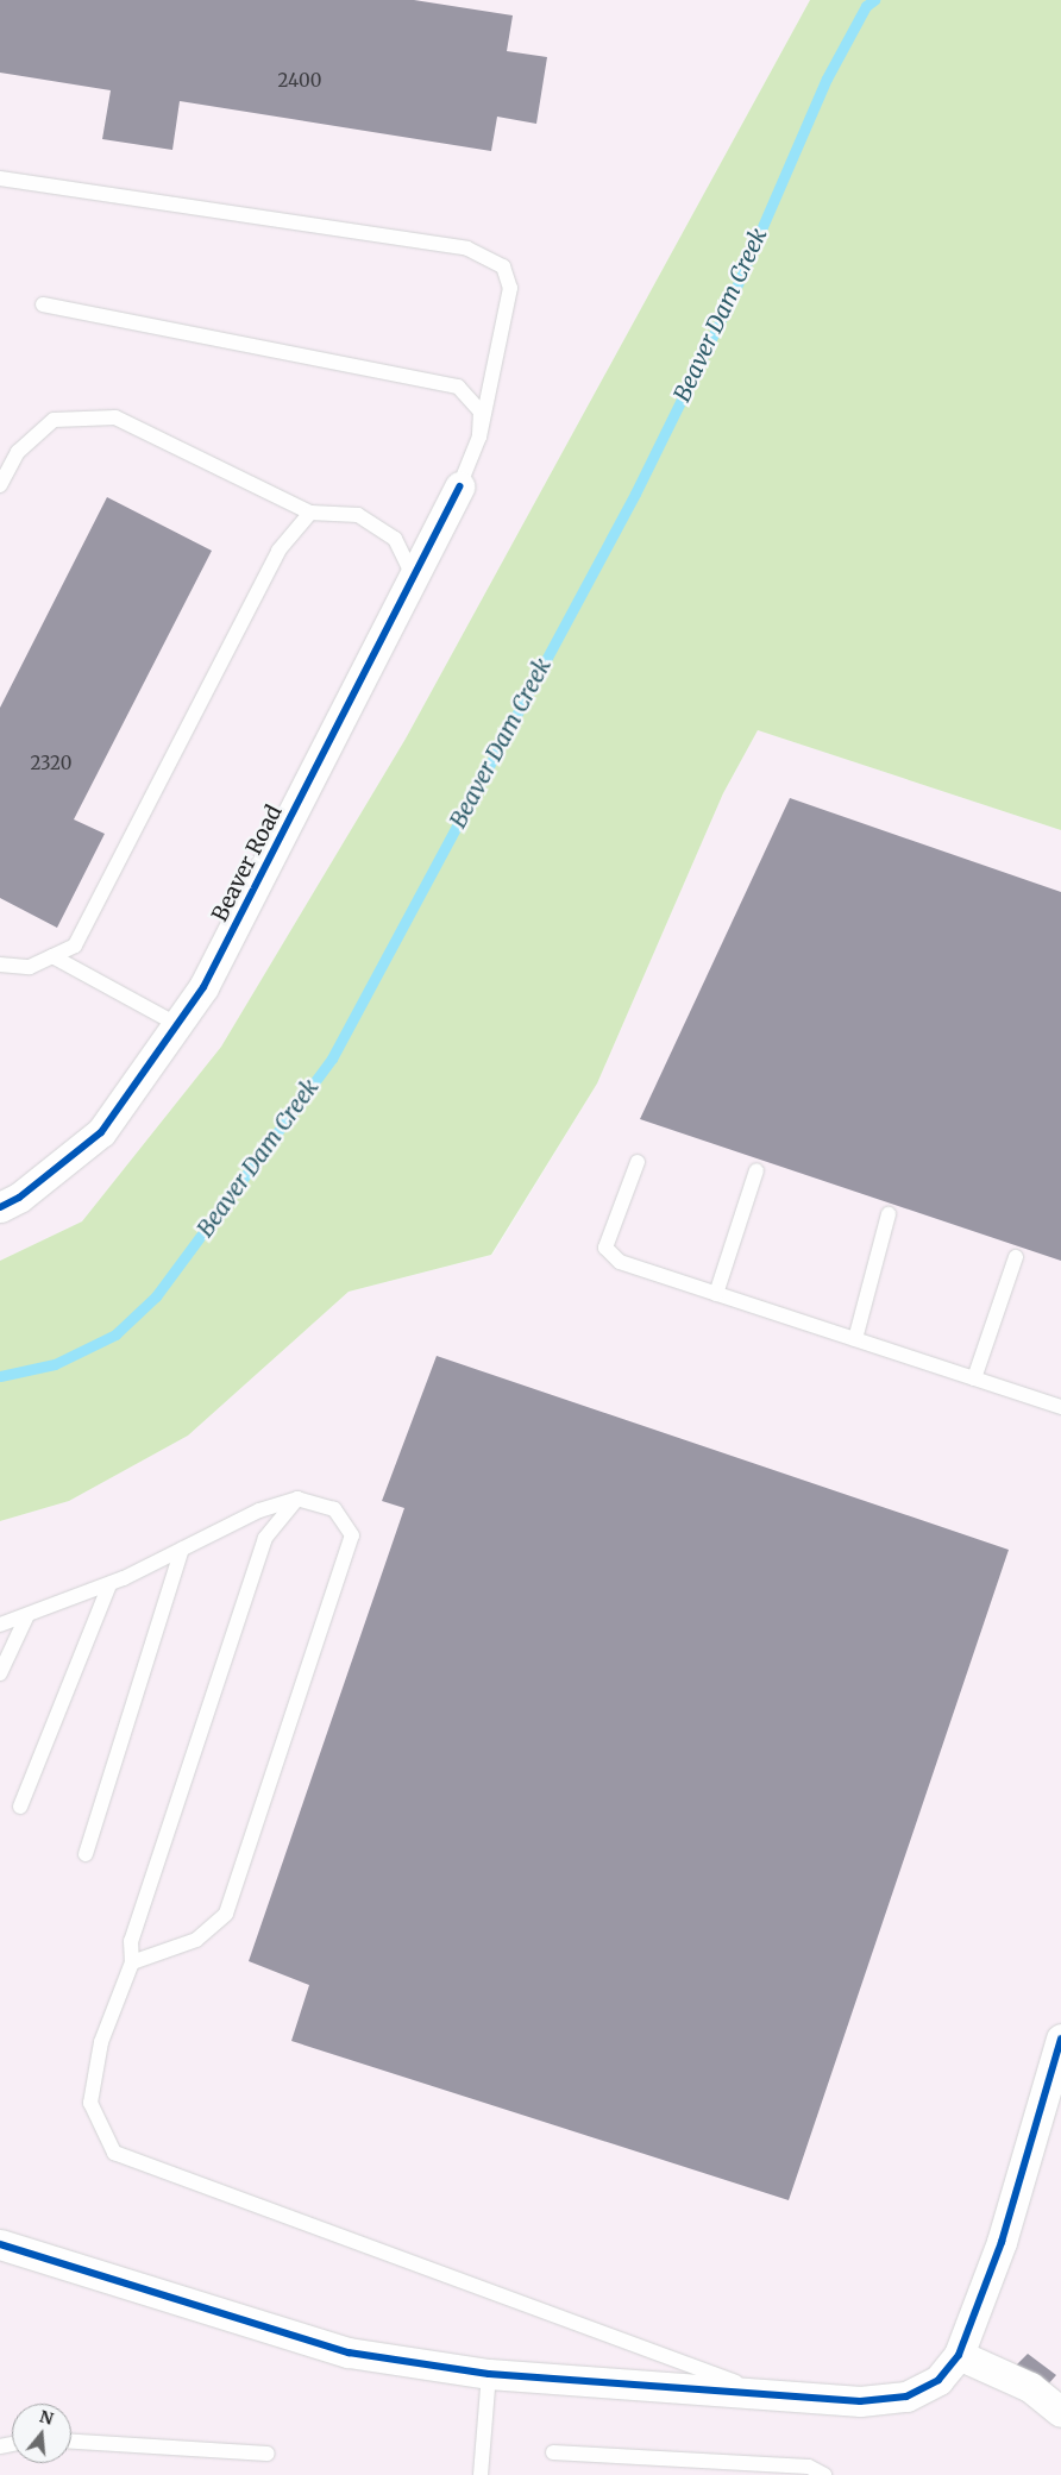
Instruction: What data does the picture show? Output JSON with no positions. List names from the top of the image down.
{
  "streets": {
    "street": ["Beaver Road"]
  },
  "water": ["Beaver Dam Creek"],
  "house_numbers": ["2400", "2320"],
  "north": "top"
}
